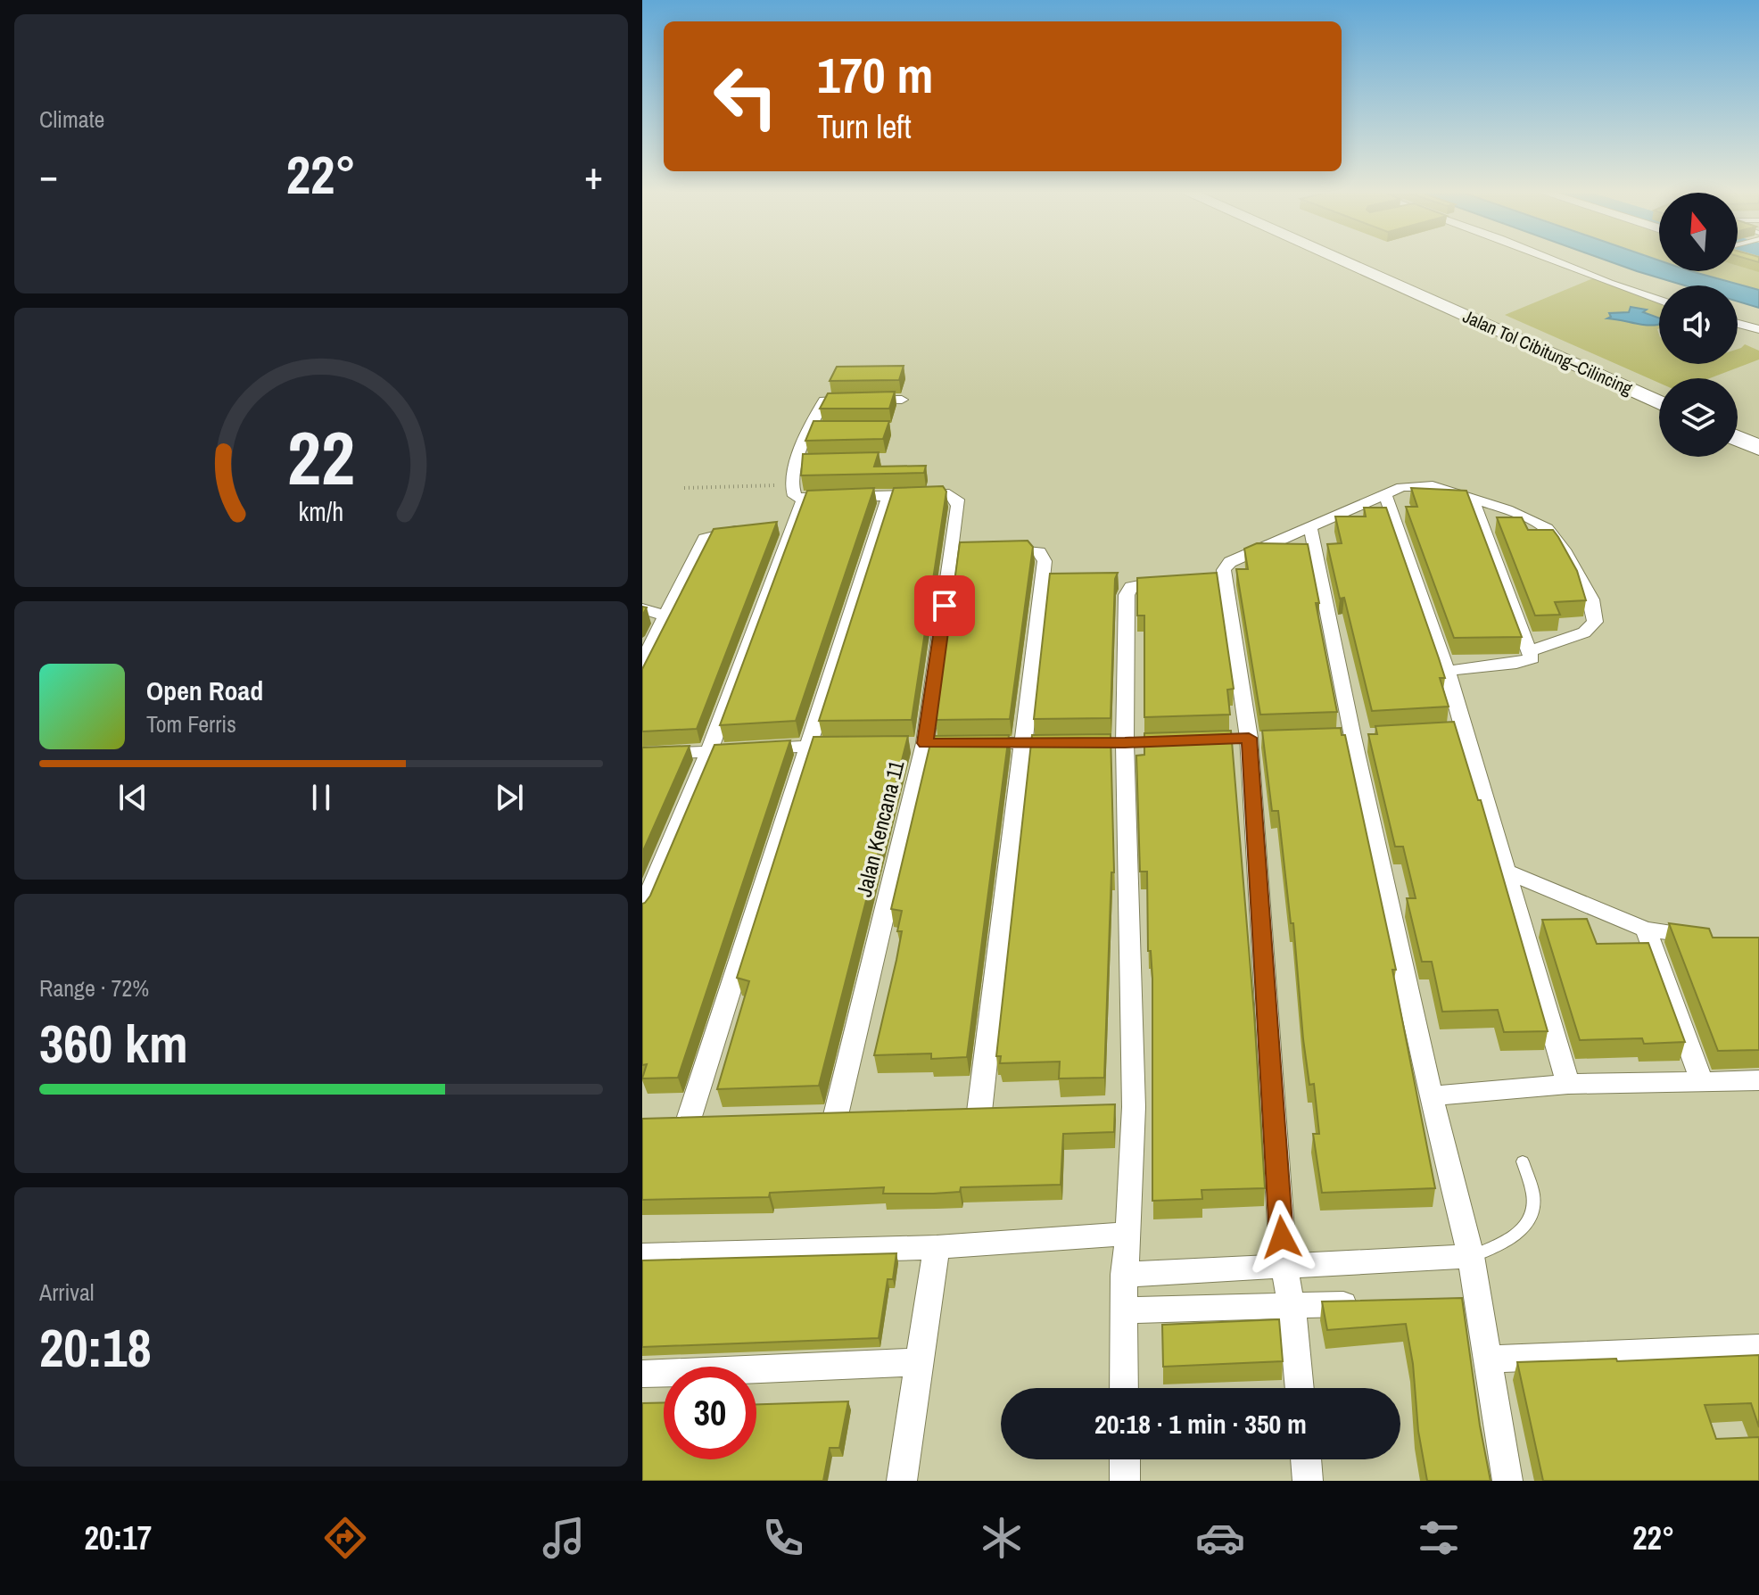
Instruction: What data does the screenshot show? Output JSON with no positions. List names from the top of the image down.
{
  "streets": {
    "highway": ["Jalan Tol Cibitung–Cilincing"],
    "street": ["Jalan Kencana 11"]
  },
  "north": "top",
  "page": {
    "tile": [
      "Climate",
      ["Range · 72%", "360 km"],
      ["Arrival", "20:18"]
    ],
    "turn": ["170 m", "Turn left"],
    "heat": ["−", "22°", "+"],
    "song": ["Open Road", "Tom Ferris"],
    "limit": "30",
    "trip": "20:18 · 1 min · 350 m",
    "tabs": ["20:17", "22°"],
    "gauge": ["22", "km/h"]
  }
}
